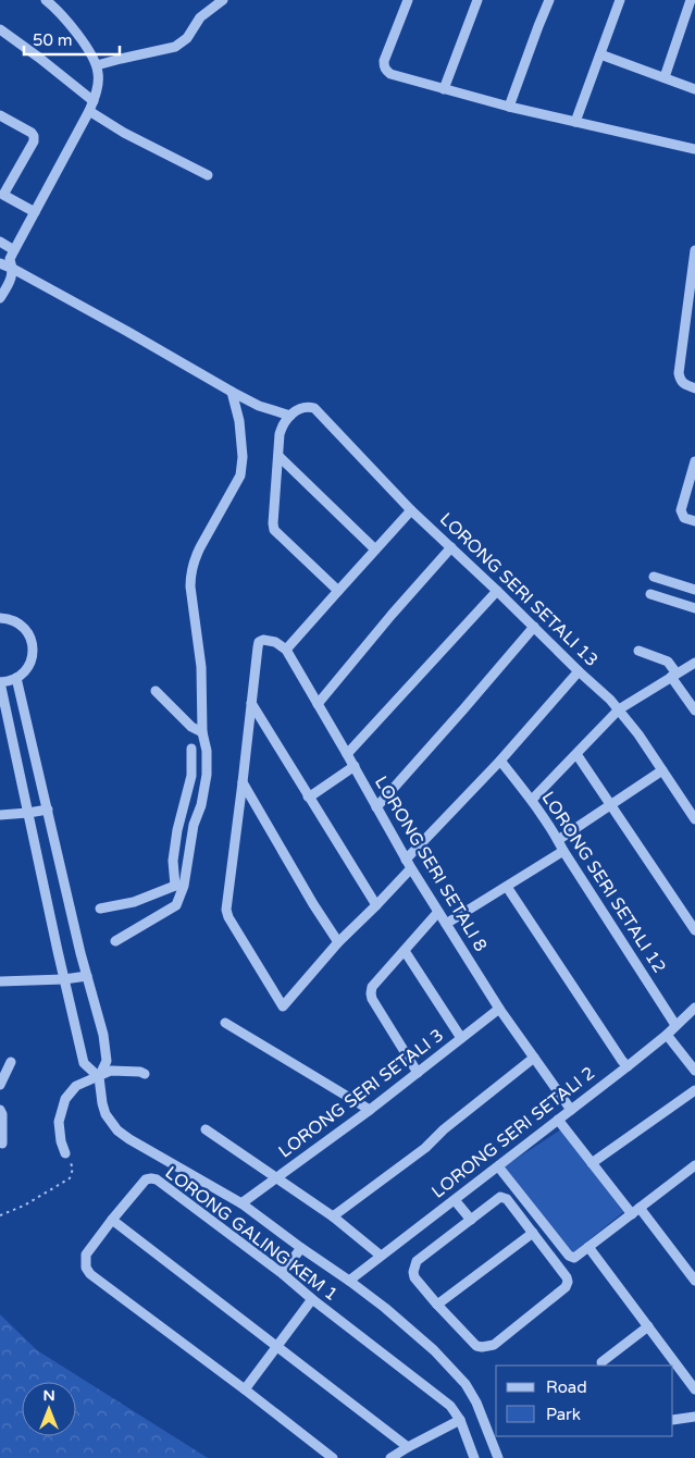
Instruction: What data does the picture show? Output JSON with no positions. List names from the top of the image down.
{
  "streets": {
    "street": [
      "LORONG SERI SETALI 13",
      "LORONG SERI SETALI 8",
      "LORONG SERI SETALI 12",
      "LORONG SERI SETALI 3",
      "LORONG SERI SETALI 2",
      "LORONG GALING KEM 1"
    ]
  },
  "crossings": [
    ["LORONG SERI SETALI 8", "LORONG SERI SETALI 3"],
    ["LORONG SERI SETALI 8", "LORONG SERI SETALI 2"],
    ["LORONG SERI SETALI 12", "LORONG SERI SETALI 2"]
  ],
  "legend": ["Road", "Park"],
  "scale_bar": "50 m",
  "north": "top"
}
